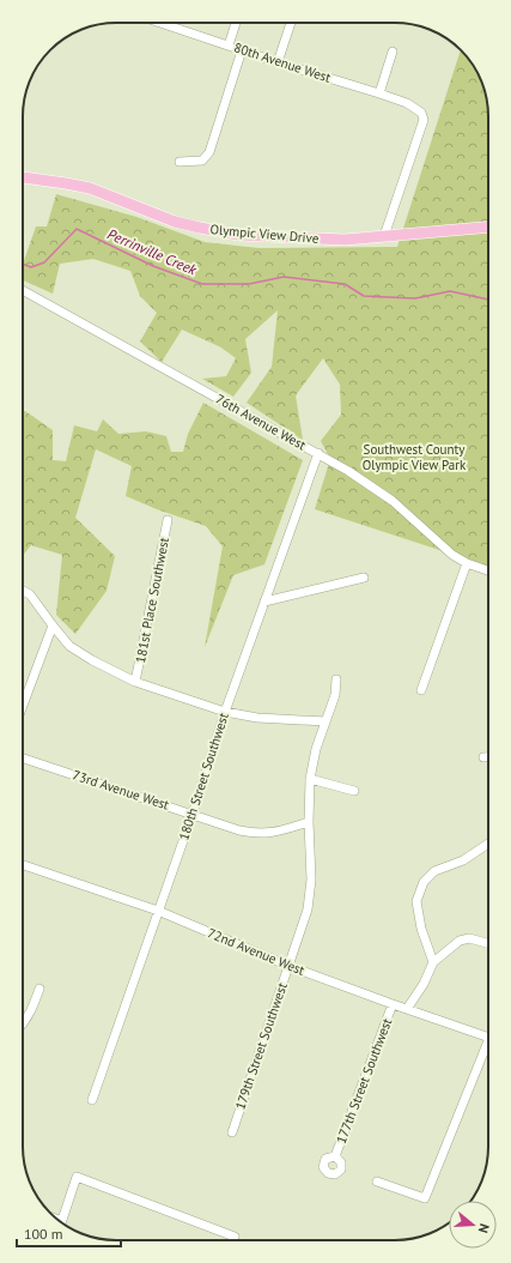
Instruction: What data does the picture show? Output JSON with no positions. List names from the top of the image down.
{
  "streets": {
    "main road": ["Olympic View Drive"],
    "street": [
      "80th Avenue West",
      "76th Avenue West",
      "181st Place Southwest",
      "180th Street Southwest",
      "73rd Avenue West",
      "72nd Avenue West",
      "179th Street Southwest",
      "177th Street Southwest"
    ]
  },
  "crossings": [
    ["80th Avenue West", "Olympic View Drive"],
    ["76th Avenue West", "180th Street Southwest"],
    ["180th Street Southwest", "73rd Avenue West"],
    ["180th Street Southwest", "72nd Avenue West"],
    ["73rd Avenue West", "179th Street Southwest"],
    ["72nd Avenue West", "179th Street Southwest"],
    ["72nd Avenue West", "177th Street Southwest"]
  ],
  "water": ["Perrinville Creek"],
  "parks": ["Southwest County Olympic View Park"],
  "scale_bar": "100 m",
  "north": "right"
}
